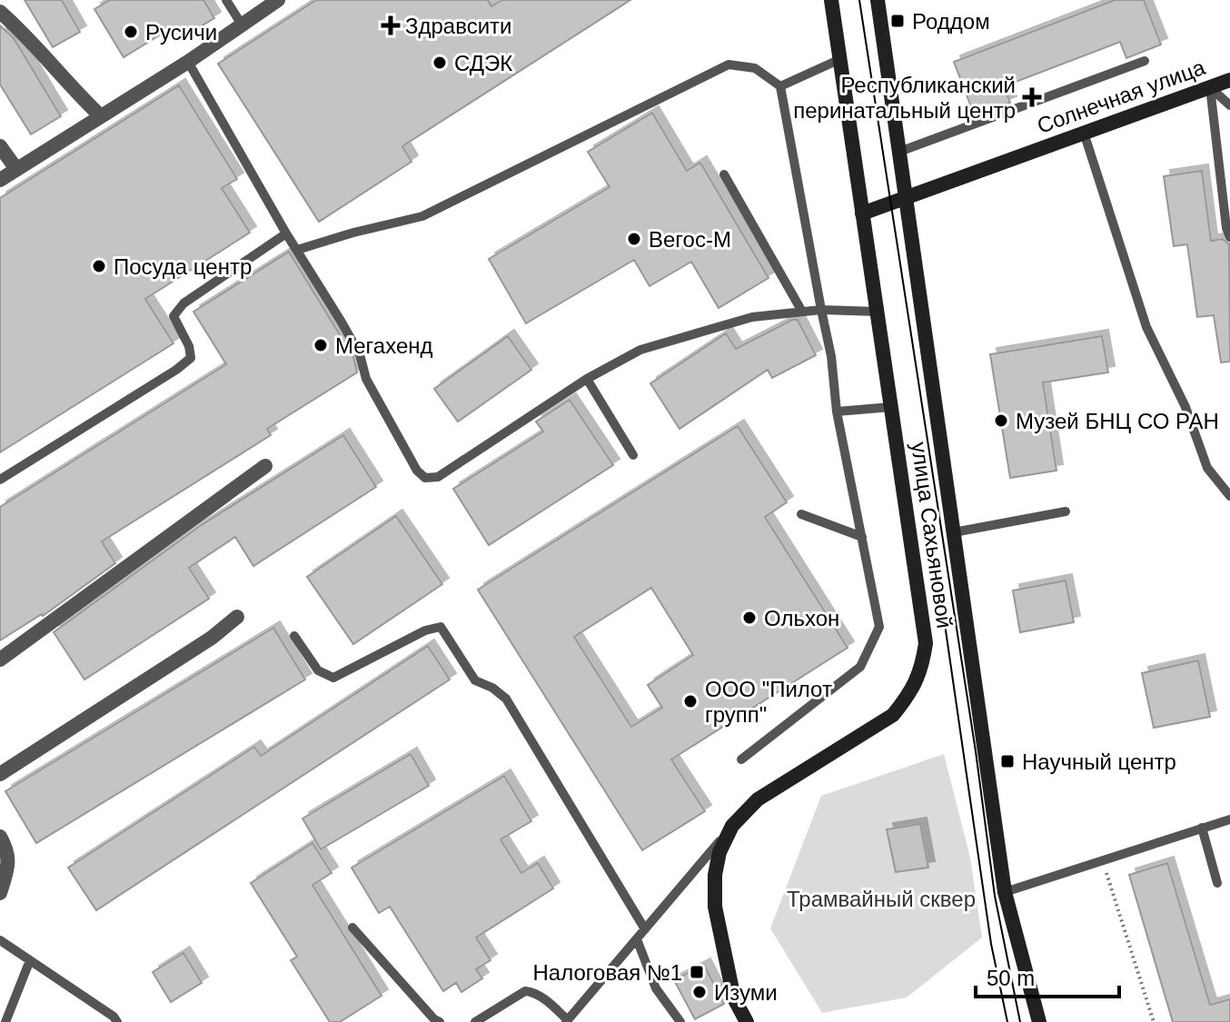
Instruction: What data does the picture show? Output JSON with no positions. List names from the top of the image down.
{
  "streets": {
    "main road": ["Солнечная улица", "улица Сахьяновой"]
  },
  "crossings": [
    ["Солнечная улица", "улица Сахьяновой"]
  ],
  "parks": ["Трамвайный сквер"],
  "places": {
    "transit": ["Роддом", "Научный центр", "Налоговая №1"],
    "health": ["Здравсити", "Республиканский перинатальный центр"],
    "other": [
      "Русичи",
      "СДЭК",
      "Вегос-М",
      "Посуда центр",
      "Мегахенд",
      "Музей БНЦ СО РАН",
      "Ольхон",
      "ООО \"Пилот групп\"",
      "Изуми"
    ]
  },
  "scale_bar": "50 m"
}
